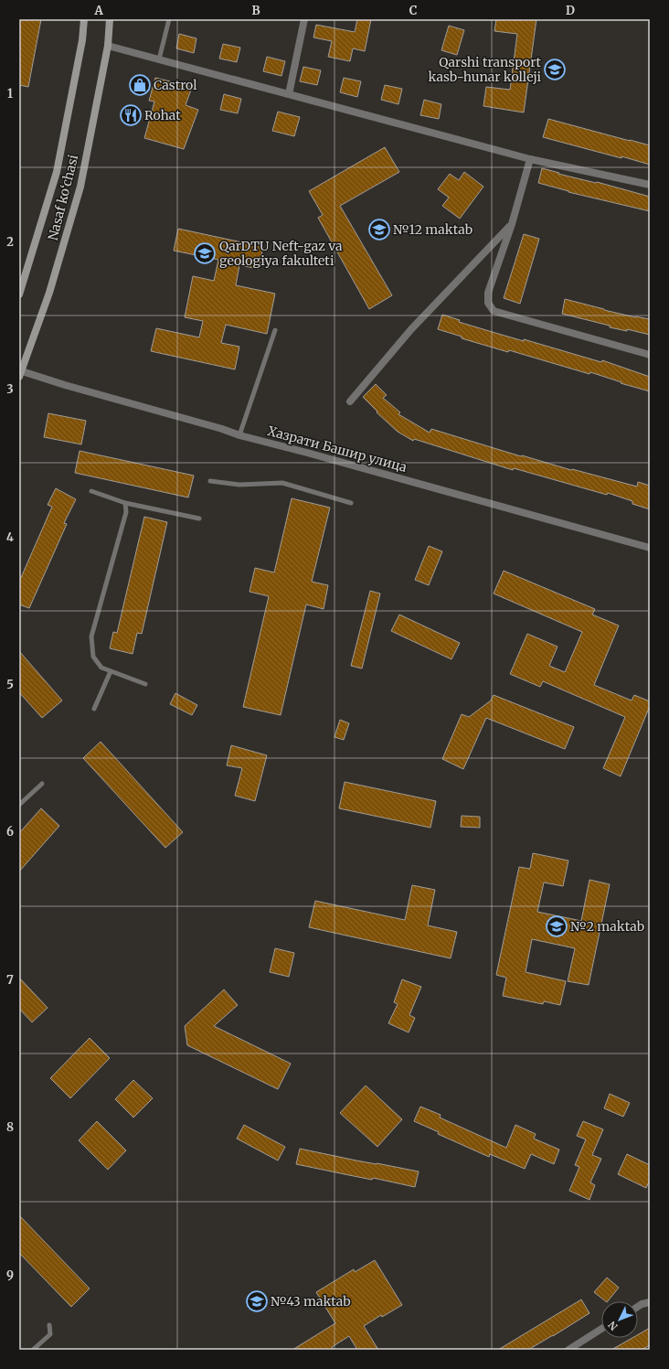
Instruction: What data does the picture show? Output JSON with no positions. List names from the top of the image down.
{
  "streets": {
    "main road": ["Nasaf ko‘chasi"],
    "street": ["Хазрати Башир улица"]
  },
  "crossings": [
    ["Nasaf ko‘chasi", "Хазрати Башир улица"]
  ],
  "places": {
    "school or university": [
      "Qarshi transport kasb-hunar kolleji",
      "№12 maktab",
      "QarDTU Neft-gaz va geologiya fakulteti",
      "№2 maktab",
      "№43 maktab"
    ],
    "shop": ["Castrol"],
    "restaurant": ["Rohat"]
  },
  "north": "bottom left",
  "grid": {
    "columns": [
      "A",
      "B",
      "C",
      "D"
    ],
    "rows": [
      "1",
      "2",
      "3",
      "4",
      "5",
      "6",
      "7",
      "8",
      "9"
    ]
  }
}
